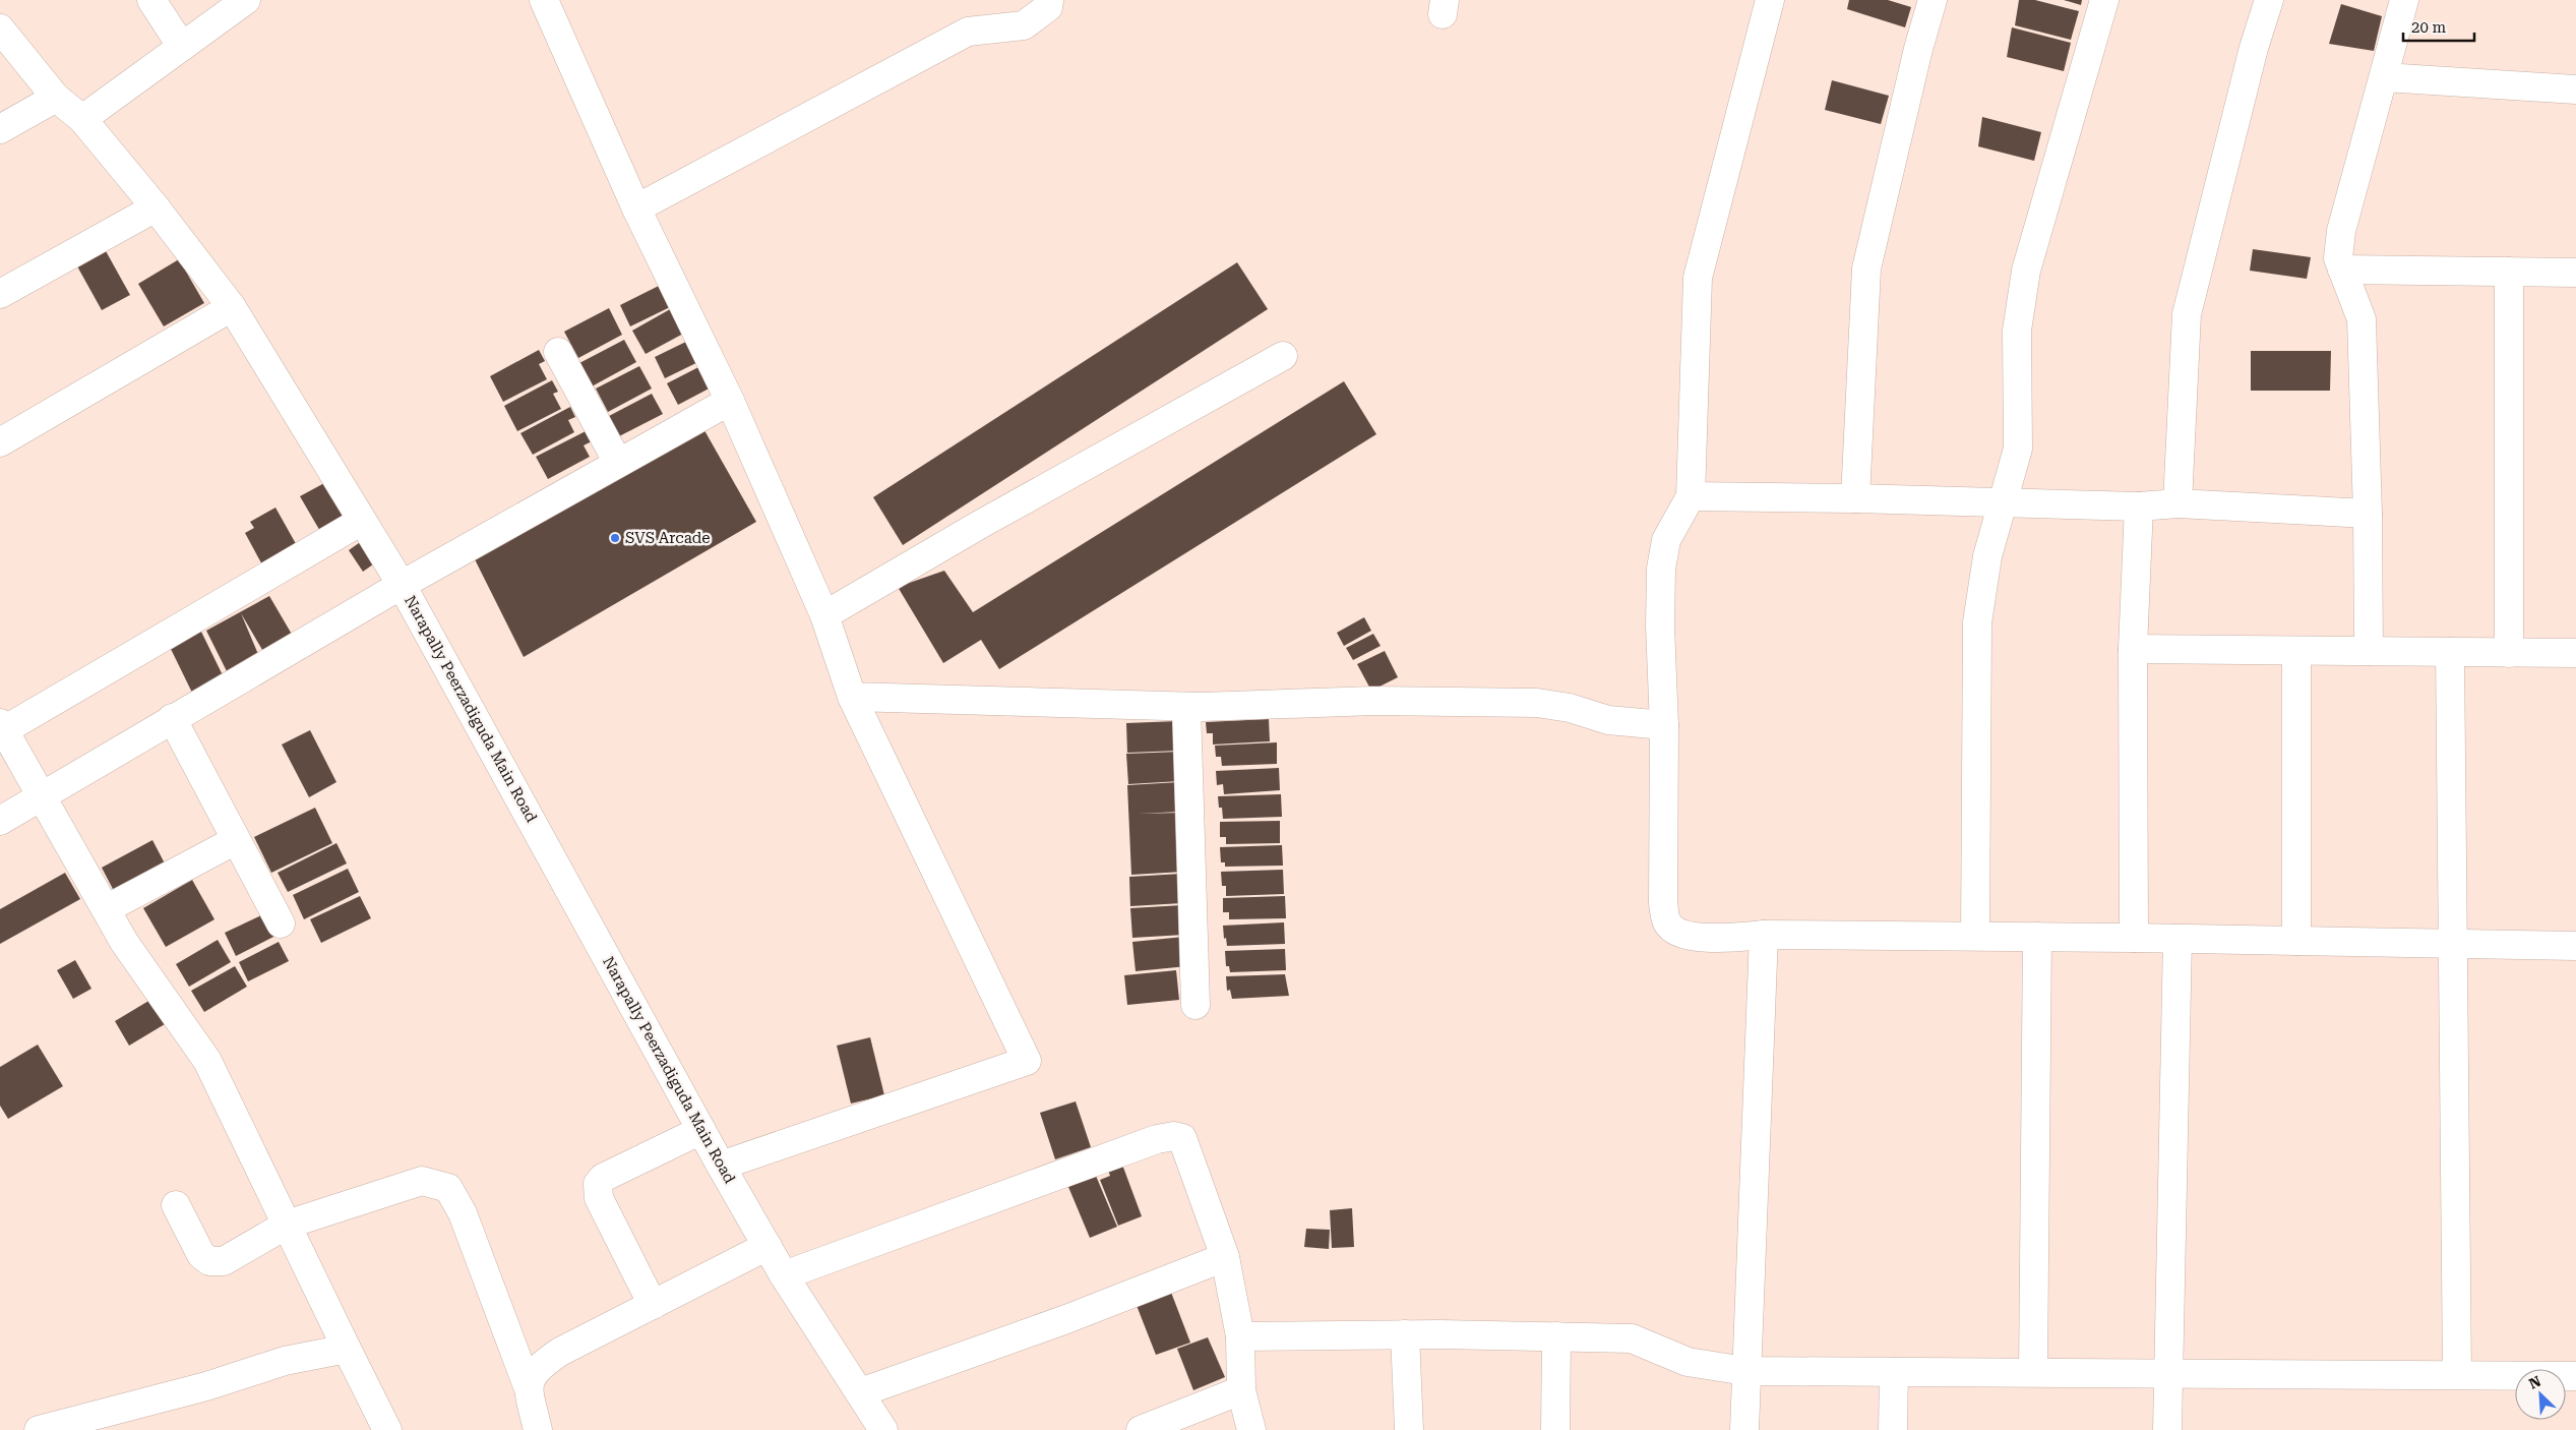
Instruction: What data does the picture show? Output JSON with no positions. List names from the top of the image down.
{
  "streets": {
    "street": ["Narapally Peerzadiguda Main Road"]
  },
  "places": ["SVS Arcade"],
  "scale_bar": "20 m",
  "north": "top left"
}
